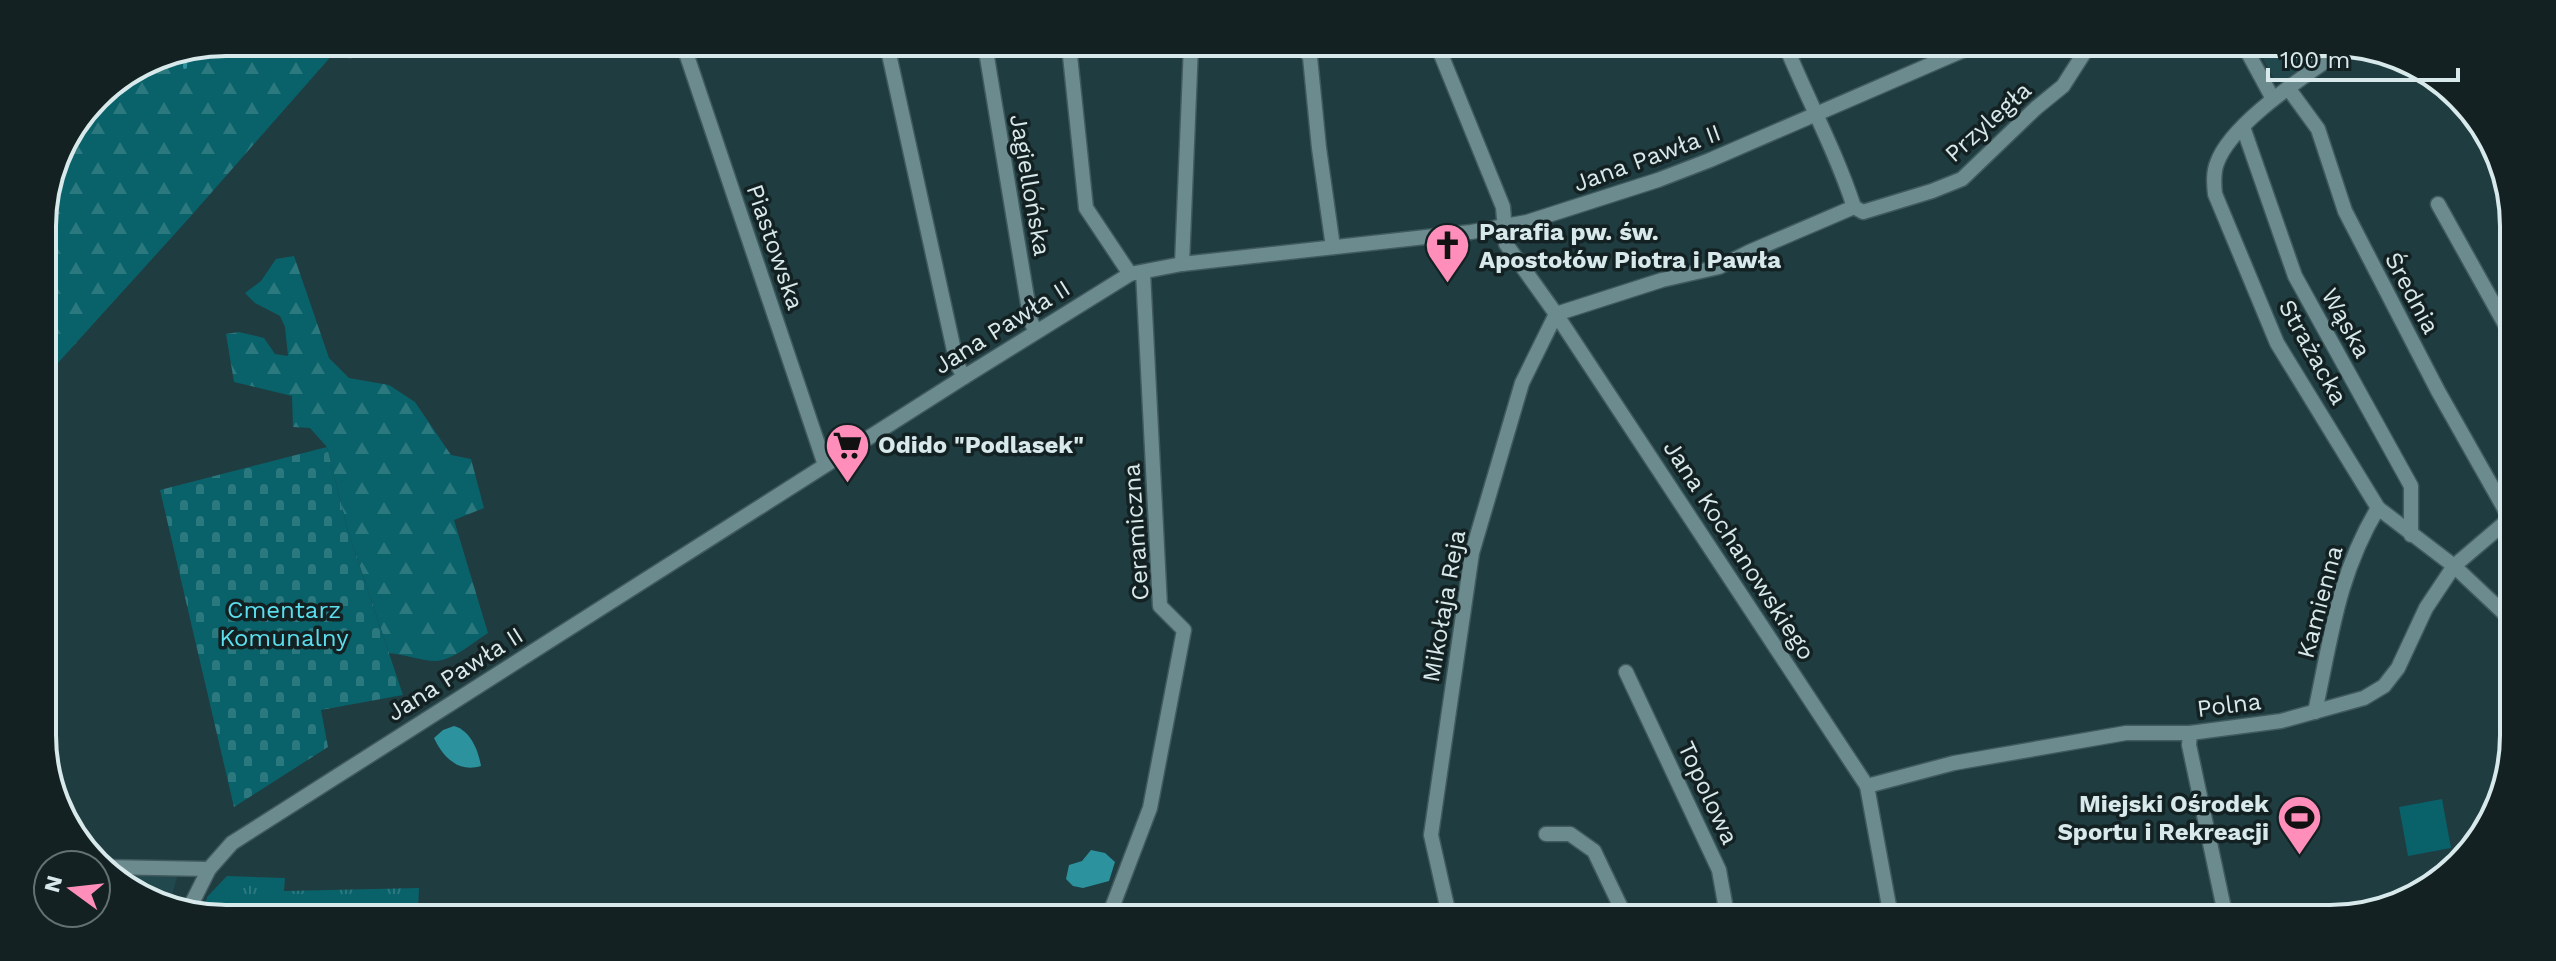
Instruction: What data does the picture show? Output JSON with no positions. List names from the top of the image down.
{
  "streets": {
    "street": [
      "Przyległa",
      "Jana Pawła II",
      "Jagiellońska",
      "Piastowska",
      "Średnia",
      "Wąska",
      "Strażacka",
      "Ceramiczna",
      "Jana Kochanowskiego",
      "Kamienna",
      "Mikołaja Reja",
      "Polna",
      "Topolowa"
    ]
  },
  "crossings": [
    ["Przyległa", "Jana Kochanowskiego"],
    ["Przyległa", "Mikołaja Reja"],
    ["Jana Pawła II", "Jagiellońska"],
    ["Jana Pawła II", "Piastowska"],
    ["Jana Pawła II", "Ceramiczna"],
    ["Jana Pawła II", "Jana Kochanowskiego"],
    ["Średnia", "Strażacka"],
    ["Wąska", "Strażacka"],
    ["Strażacka", "Kamienna"],
    ["Strażacka", "Polna"],
    ["Jana Kochanowskiego", "Mikołaja Reja"],
    ["Jana Kochanowskiego", "Polna"],
    ["Kamienna", "Polna"]
  ],
  "parks": ["Cmentarz Komunalny"],
  "places": {
    "church": ["Parafia pw. św. Apostołów Piotra i Pawła"],
    "supermarket": ["Odido \"Podlasek\""],
    "sports": ["Miejski Ośrodek Sportu i Rekreacji"]
  },
  "scale_bar": "100 m",
  "north": "left"
}
